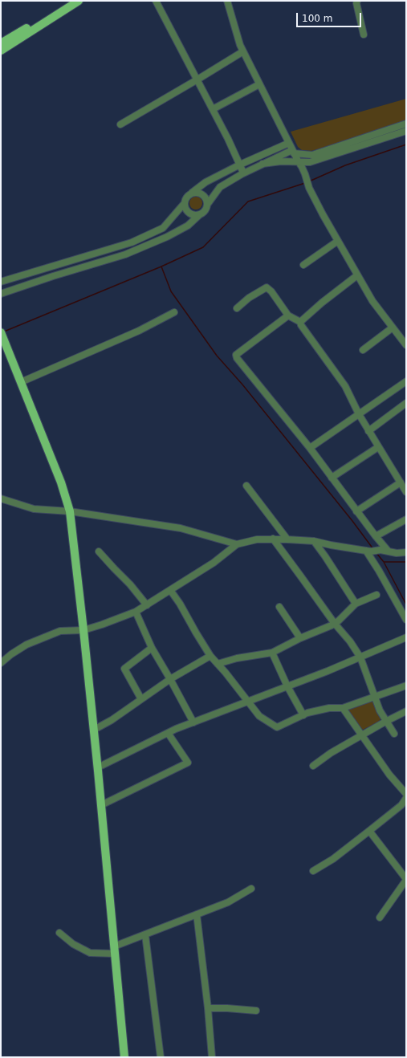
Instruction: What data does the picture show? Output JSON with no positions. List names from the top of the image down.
{
  "scale_bar": "100 m"
}
